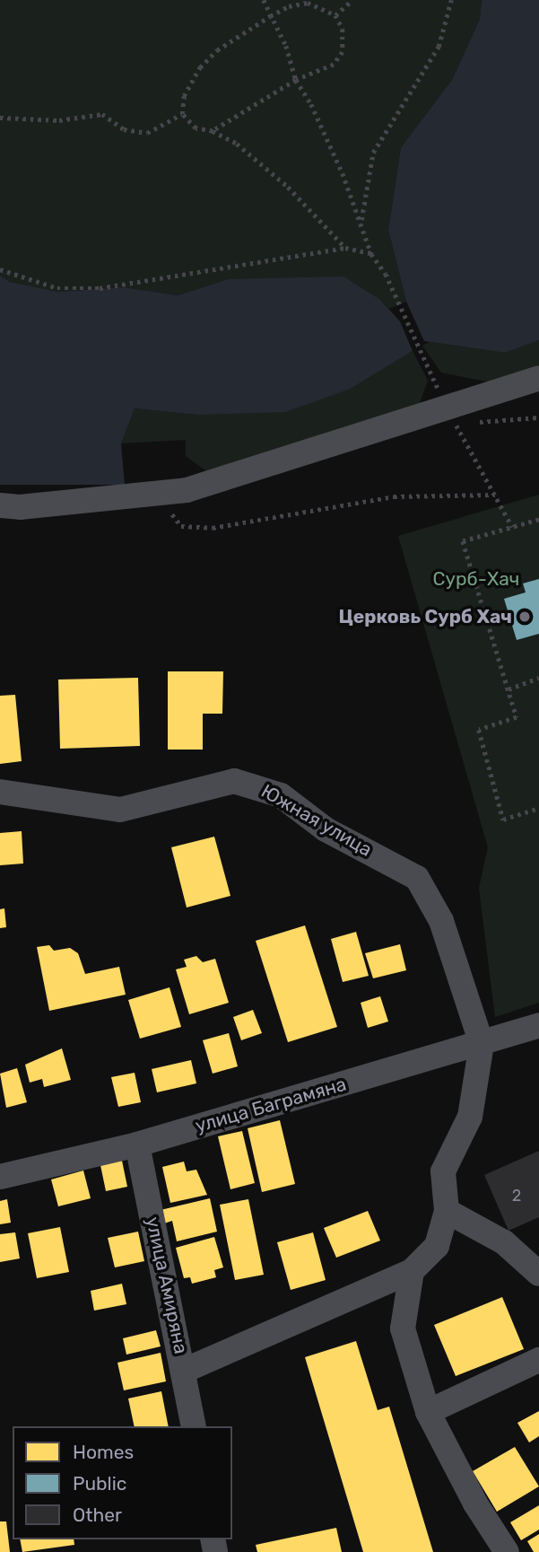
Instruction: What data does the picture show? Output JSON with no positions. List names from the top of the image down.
{
  "streets": {
    "street": ["Южная улица", "улица Баграмяна", "улица Амиряна"]
  },
  "crossings": [
    ["Южная улица", "улица Баграмяна"],
    ["улица Баграмяна", "улица Амиряна"]
  ],
  "parks": ["Сурб-Хач"],
  "places": ["Церковь Сурб Хач"],
  "house_numbers": ["2"],
  "legend": ["Homes", "Public", "Other"]
}
